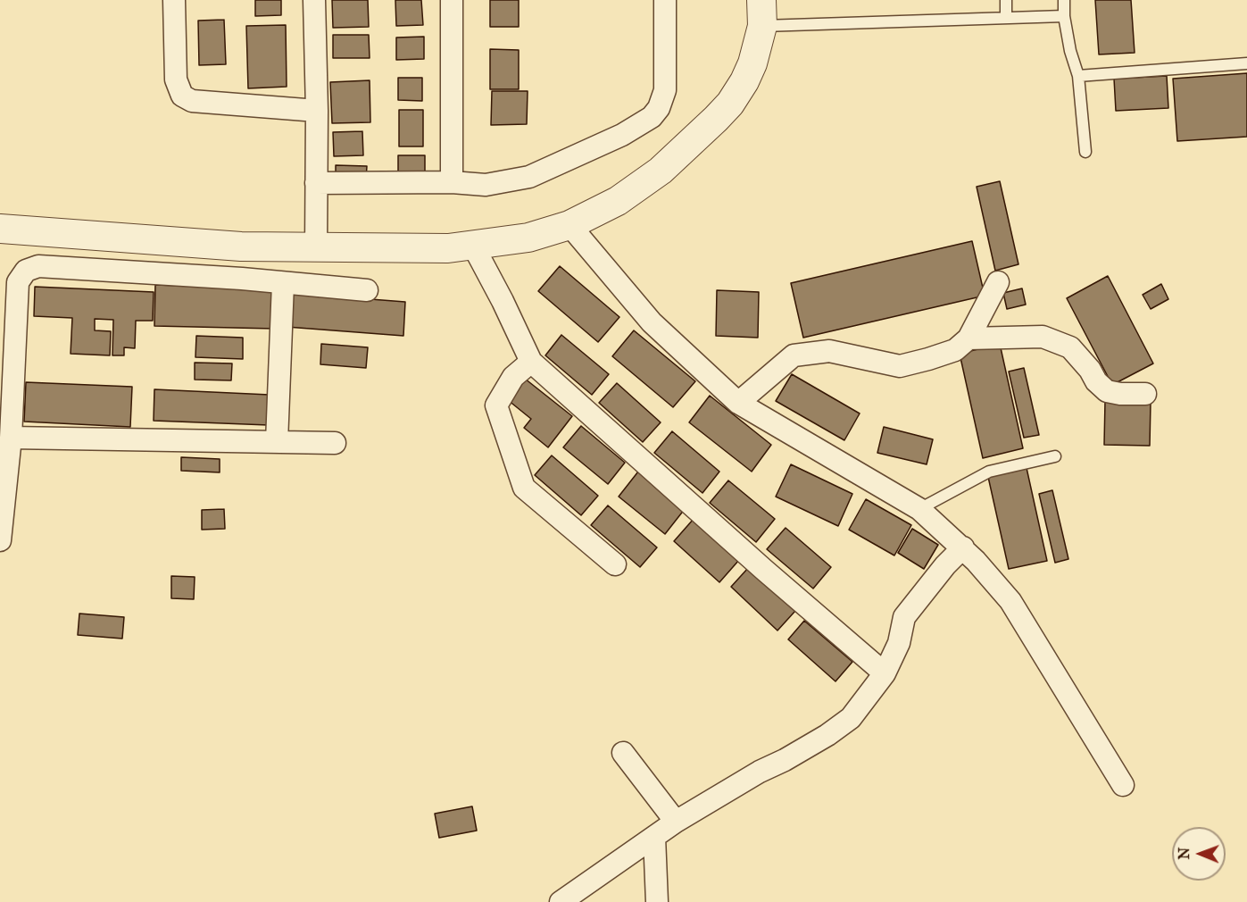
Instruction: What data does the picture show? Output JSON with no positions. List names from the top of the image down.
{
  "north": "left"
}
